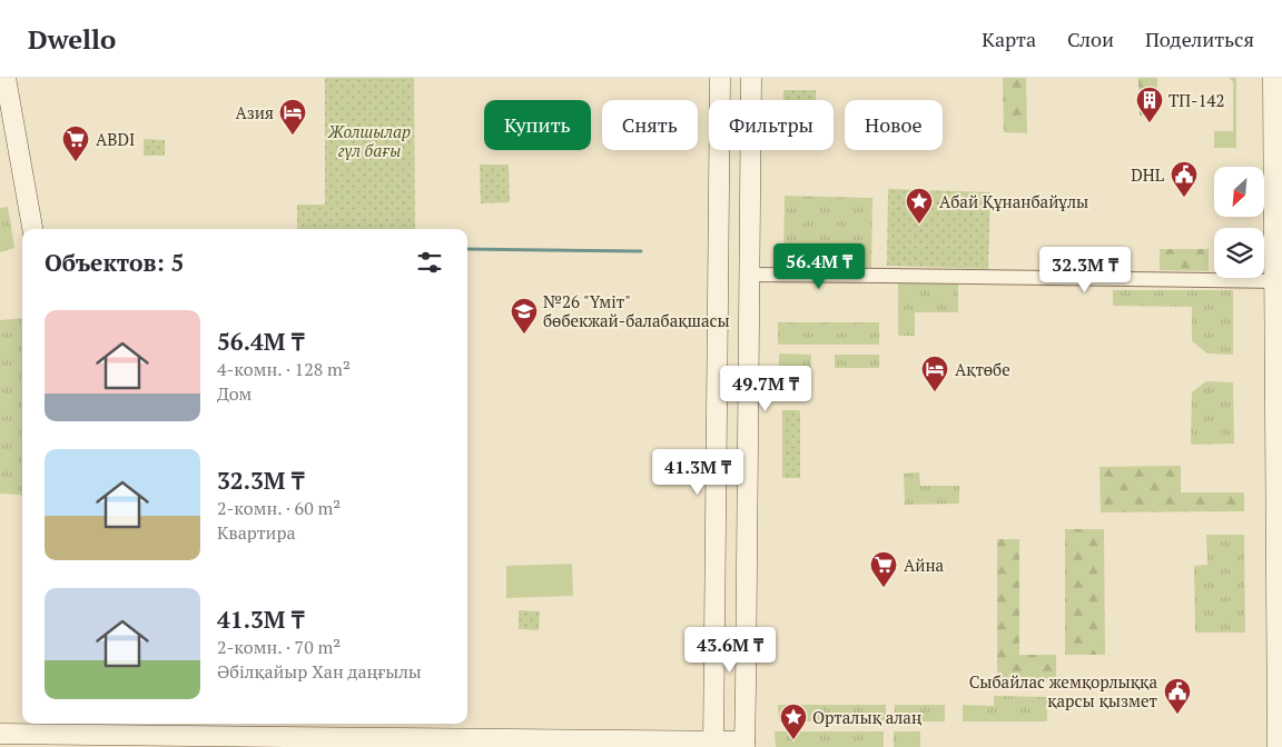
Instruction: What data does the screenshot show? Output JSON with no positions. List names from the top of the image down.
{
  "parks": ["Жолшылар гүл бағы"],
  "places": {
    "building": ["ТП-142"],
    "hotel": ["Азия", "Ақтөбе"],
    "supermarket": ["ABDI", "Айна"],
    "public building": ["DHL", "Сыбайлас жемқорлыққа қарсы қызмет"],
    "place": ["Абай Құнанбайұлы", "Орталық алаң"],
    "school or university": ["№26 \"Үміт\" бөбекжай-балабақшасы"]
  },
  "north": "bottom left",
  "page": {
    "header": "Dwello",
    "nav": ["Карта", "Слои", "Поделиться"],
    "chip": [
      "Купить",
      "Снять",
      "Фильтры",
      "Новое"
    ],
    "heading": "Объектов: 5",
    "price": [
      "56.4M ₸",
      "32.3M ₸",
      "49.7M ₸",
      "41.3M ₸",
      "43.6M ₸"
    ],
    "list": [
      {
        "name": "56.4M ₸",
        "note": "4-комн. · 128 m² · Дом"
      },
      {
        "name": "32.3M ₸",
        "note": "2-комн. · 60 m² · Квартира"
      },
      {
        "name": "41.3M ₸",
        "note": "2-комн. · 70 m² · Әбілқайыр Хан даңғылы"
      }
    ]
  }
}
